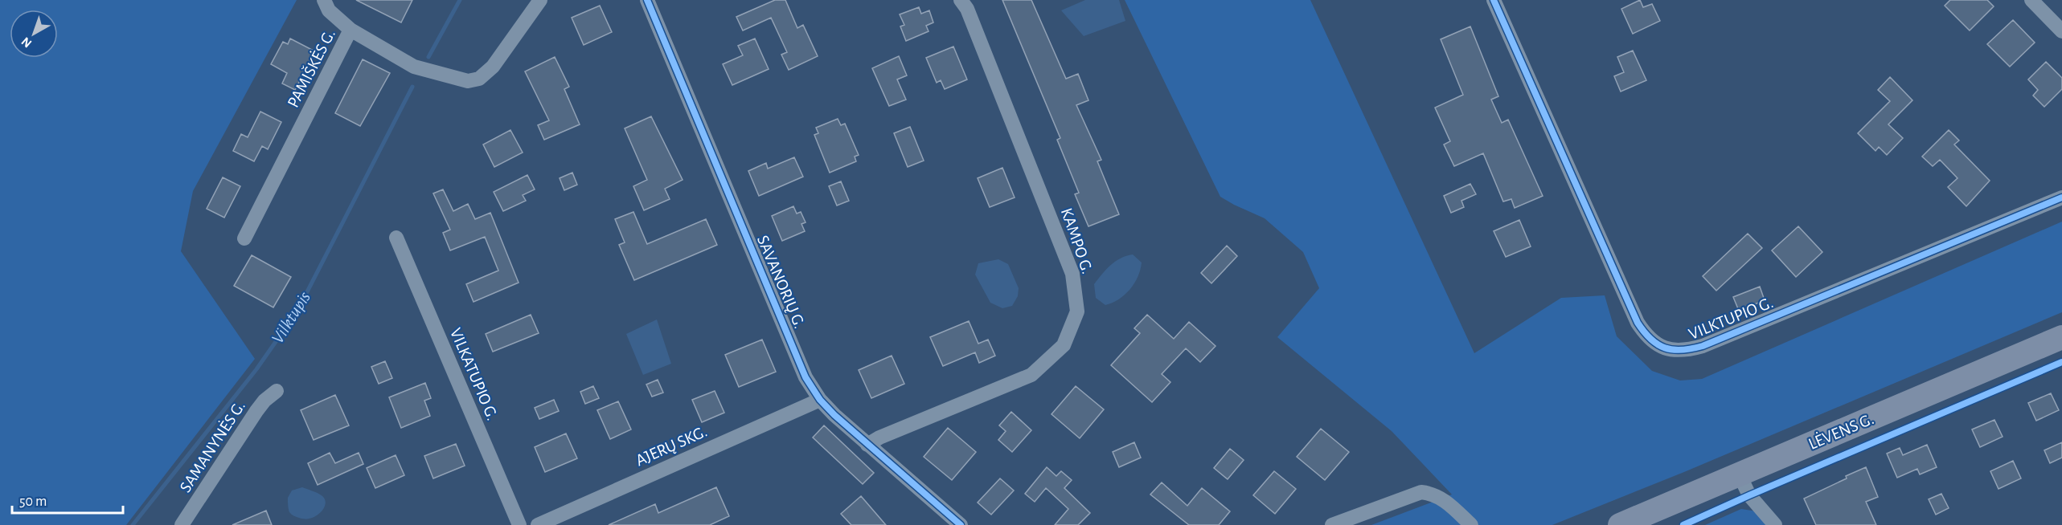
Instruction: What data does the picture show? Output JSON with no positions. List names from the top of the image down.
{
  "streets": {
    "main road": ["LĖVENS G."],
    "street": [
      "PAMIŠKĖS G.",
      "KAMPO G.",
      "SAVANORIŲ G.",
      "VILKTUPIO G.",
      "VILKATUPIO G.",
      "AJERŲ SKG.",
      "SAMANYNĖS G."
    ]
  },
  "crossings": [
    ["KAMPO G.", "SAVANORIŲ G."],
    ["SAVANORIŲ G.", "AJERŲ SKG."]
  ],
  "water": ["Vilktupis"],
  "scale_bar": "50 m",
  "north": "bottom left"
}
